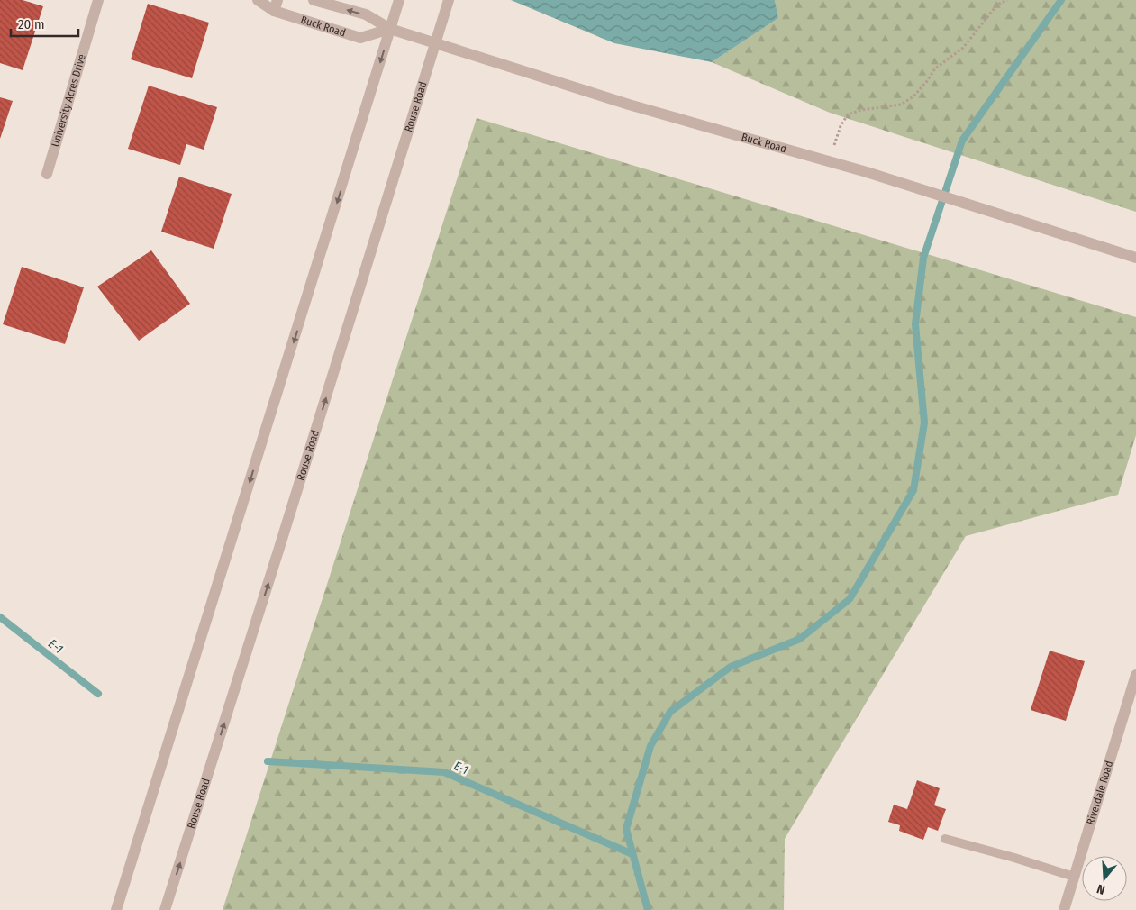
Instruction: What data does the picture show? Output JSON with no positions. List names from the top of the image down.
{
  "streets": {
    "street": [
      "Buck Road",
      "University Acres Drive",
      "Rouse Road",
      "Riverdale Road"
    ]
  },
  "crossings": [
    ["Buck Road", "Rouse Road"]
  ],
  "water": ["E-1"],
  "scale_bar": "20 m",
  "north": "bottom"
}
